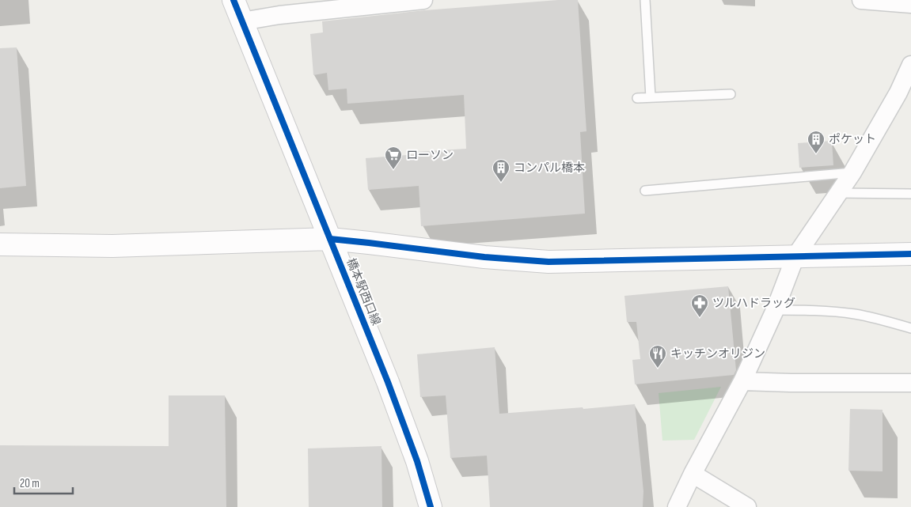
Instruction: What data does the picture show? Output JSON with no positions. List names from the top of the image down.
{
  "streets": {
    "street": ["橋本駅西口線"]
  },
  "places": {
    "building": ["ポケット", "コンパル橋本"],
    "supermarket": ["ローソン"],
    "pharmacy": ["ツルハドラッグ"],
    "restaurant": ["キッチンオリジン"]
  },
  "scale_bar": "20 m"
}
